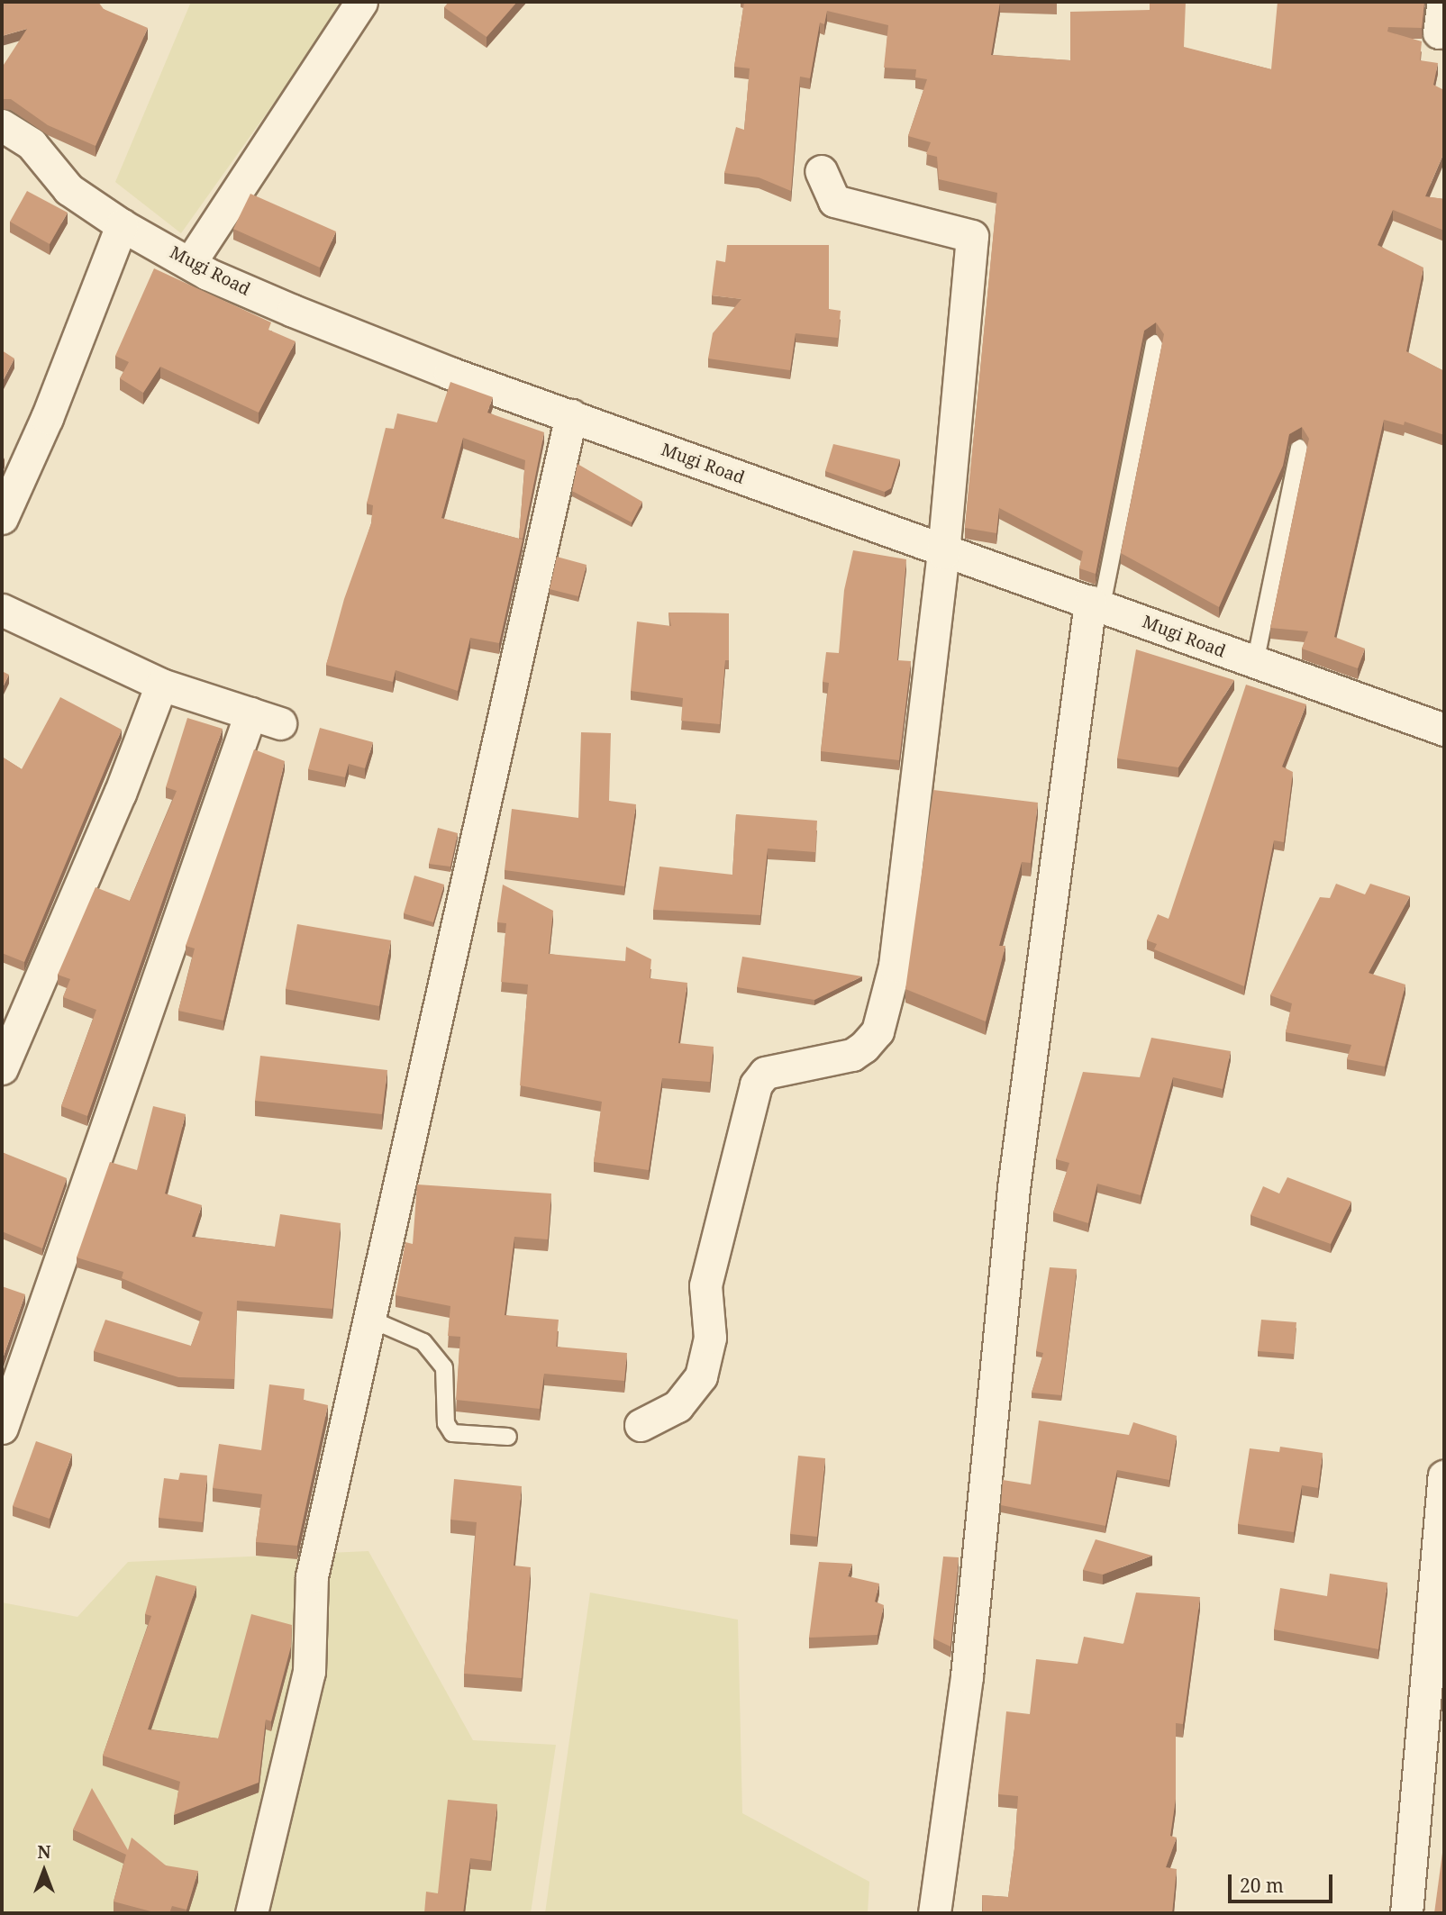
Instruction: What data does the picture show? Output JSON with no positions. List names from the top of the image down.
{
  "streets": {
    "street": ["Mugi Road"]
  },
  "scale_bar": "20 m",
  "north": "top"
}
